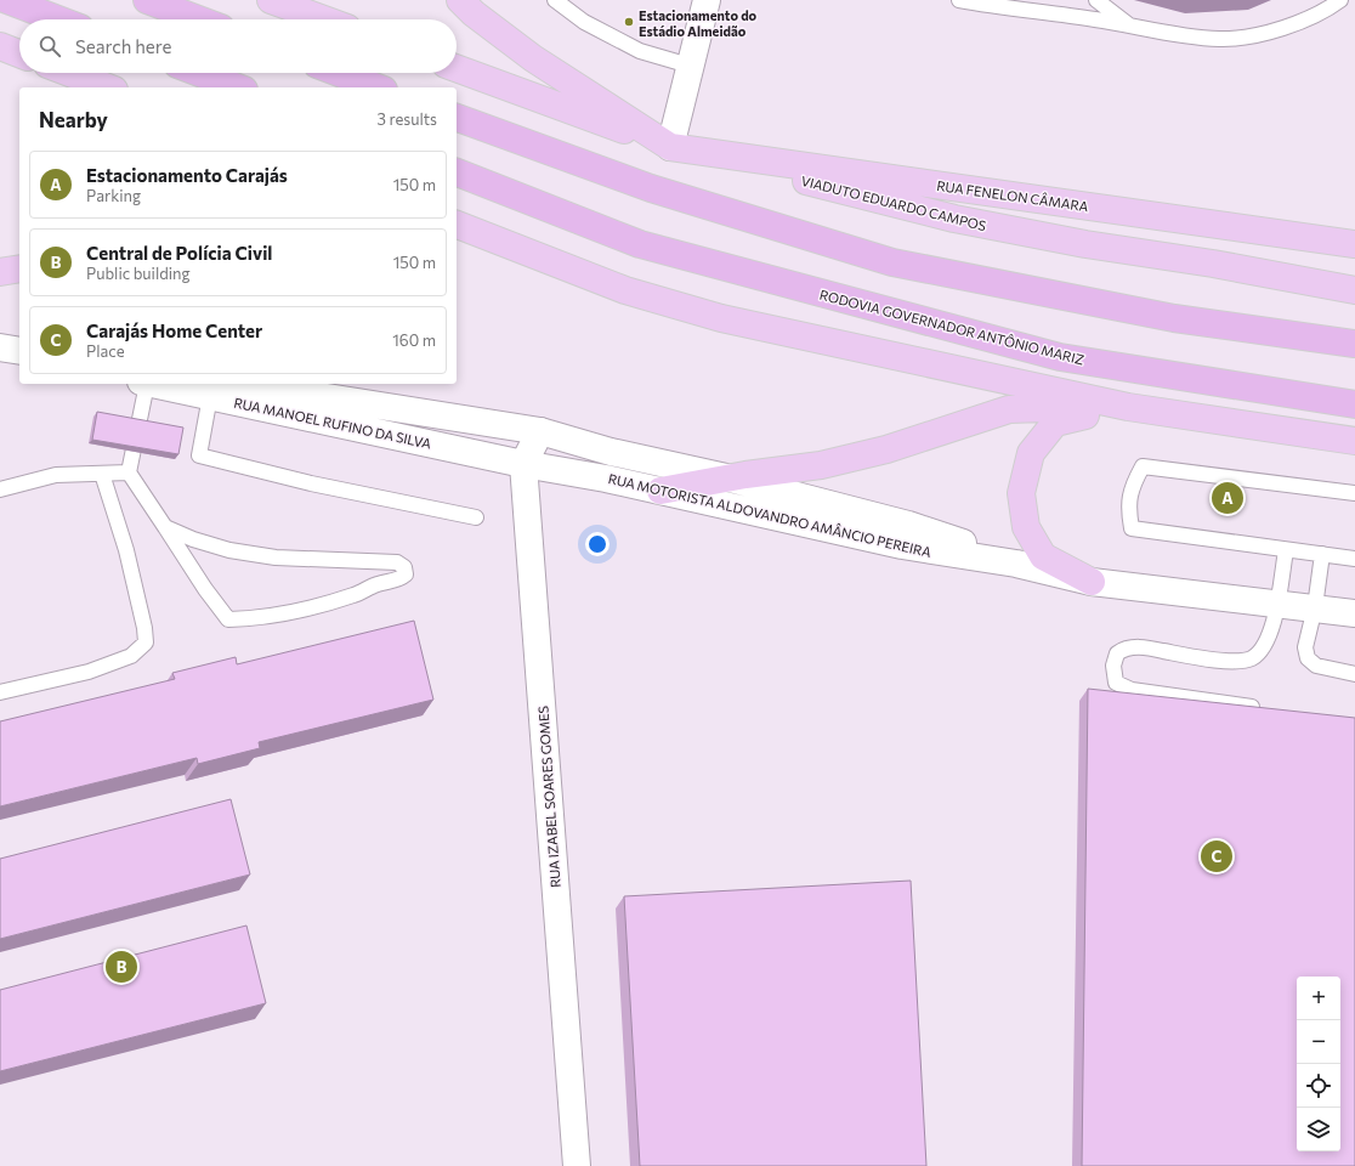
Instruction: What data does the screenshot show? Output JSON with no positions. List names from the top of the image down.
{
  "streets": {
    "highway": ["RODOVIA GOVERNADOR ANTÔNIO MARIZ"],
    "main road": [
      "RUA FENELON CÂMARA",
      "VIADUTO EDUARDO CAMPOS",
      "RUA MANOEL RUFINO DA SILVA",
      "RUA MOTORISTA ALDOVANDRO AMÂNCIO PEREIRA",
      "RUA IZABEL SOARES GOMES"
    ]
  },
  "crossings": [
    ["RUA FENELON CÂMARA", "VIADUTO EDUARDO CAMPOS"],
    ["RUA MANOEL RUFINO DA SILVA", "RUA MOTORISTA ALDOVANDRO AMÂNCIO PEREIRA"],
    ["RUA MANOEL RUFINO DA SILVA", "RUA IZABEL SOARES GOMES"],
    ["RUA MOTORISTA ALDOVANDRO AMÂNCIO PEREIRA", "RUA IZABEL SOARES GOMES"]
  ],
  "places": ["Estacionamento do Estádio Almeidão"],
  "page": {
    "search": "Search here",
    "heading": ["Nearby", "3 results"],
    "list": [
      {
        "mark": "A",
        "name": "Estacionamento Carajás",
        "note": "Parking",
        "value": "150 m"
      },
      {
        "mark": "B",
        "name": "Central de Polícia Civil",
        "note": "Public building",
        "value": "150 m"
      },
      {
        "mark": "C",
        "name": "Carajás Home Center",
        "note": "Place",
        "value": "160 m"
      }
    ],
    "pins": ["A", "C", "B"],
    "map_buttons": ["+", "−"]
  }
}
